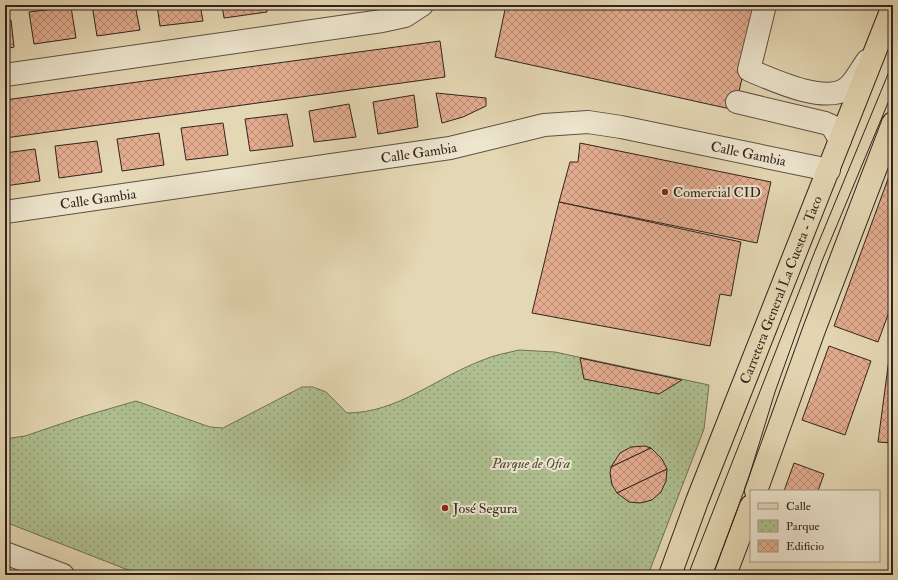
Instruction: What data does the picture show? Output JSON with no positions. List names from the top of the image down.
{
  "streets": {
    "main road": ["Carretera General La Cuesta - Taco"],
    "street": ["Calle Gambia"]
  },
  "crossings": [
    ["Calle Gambia", "Carretera General La Cuesta - Taco"]
  ],
  "parks": ["Parque de Ofra"],
  "places": ["Comercial CID", "José Segura"],
  "legend": ["Calle", "Parque", "Edificio"]
}
